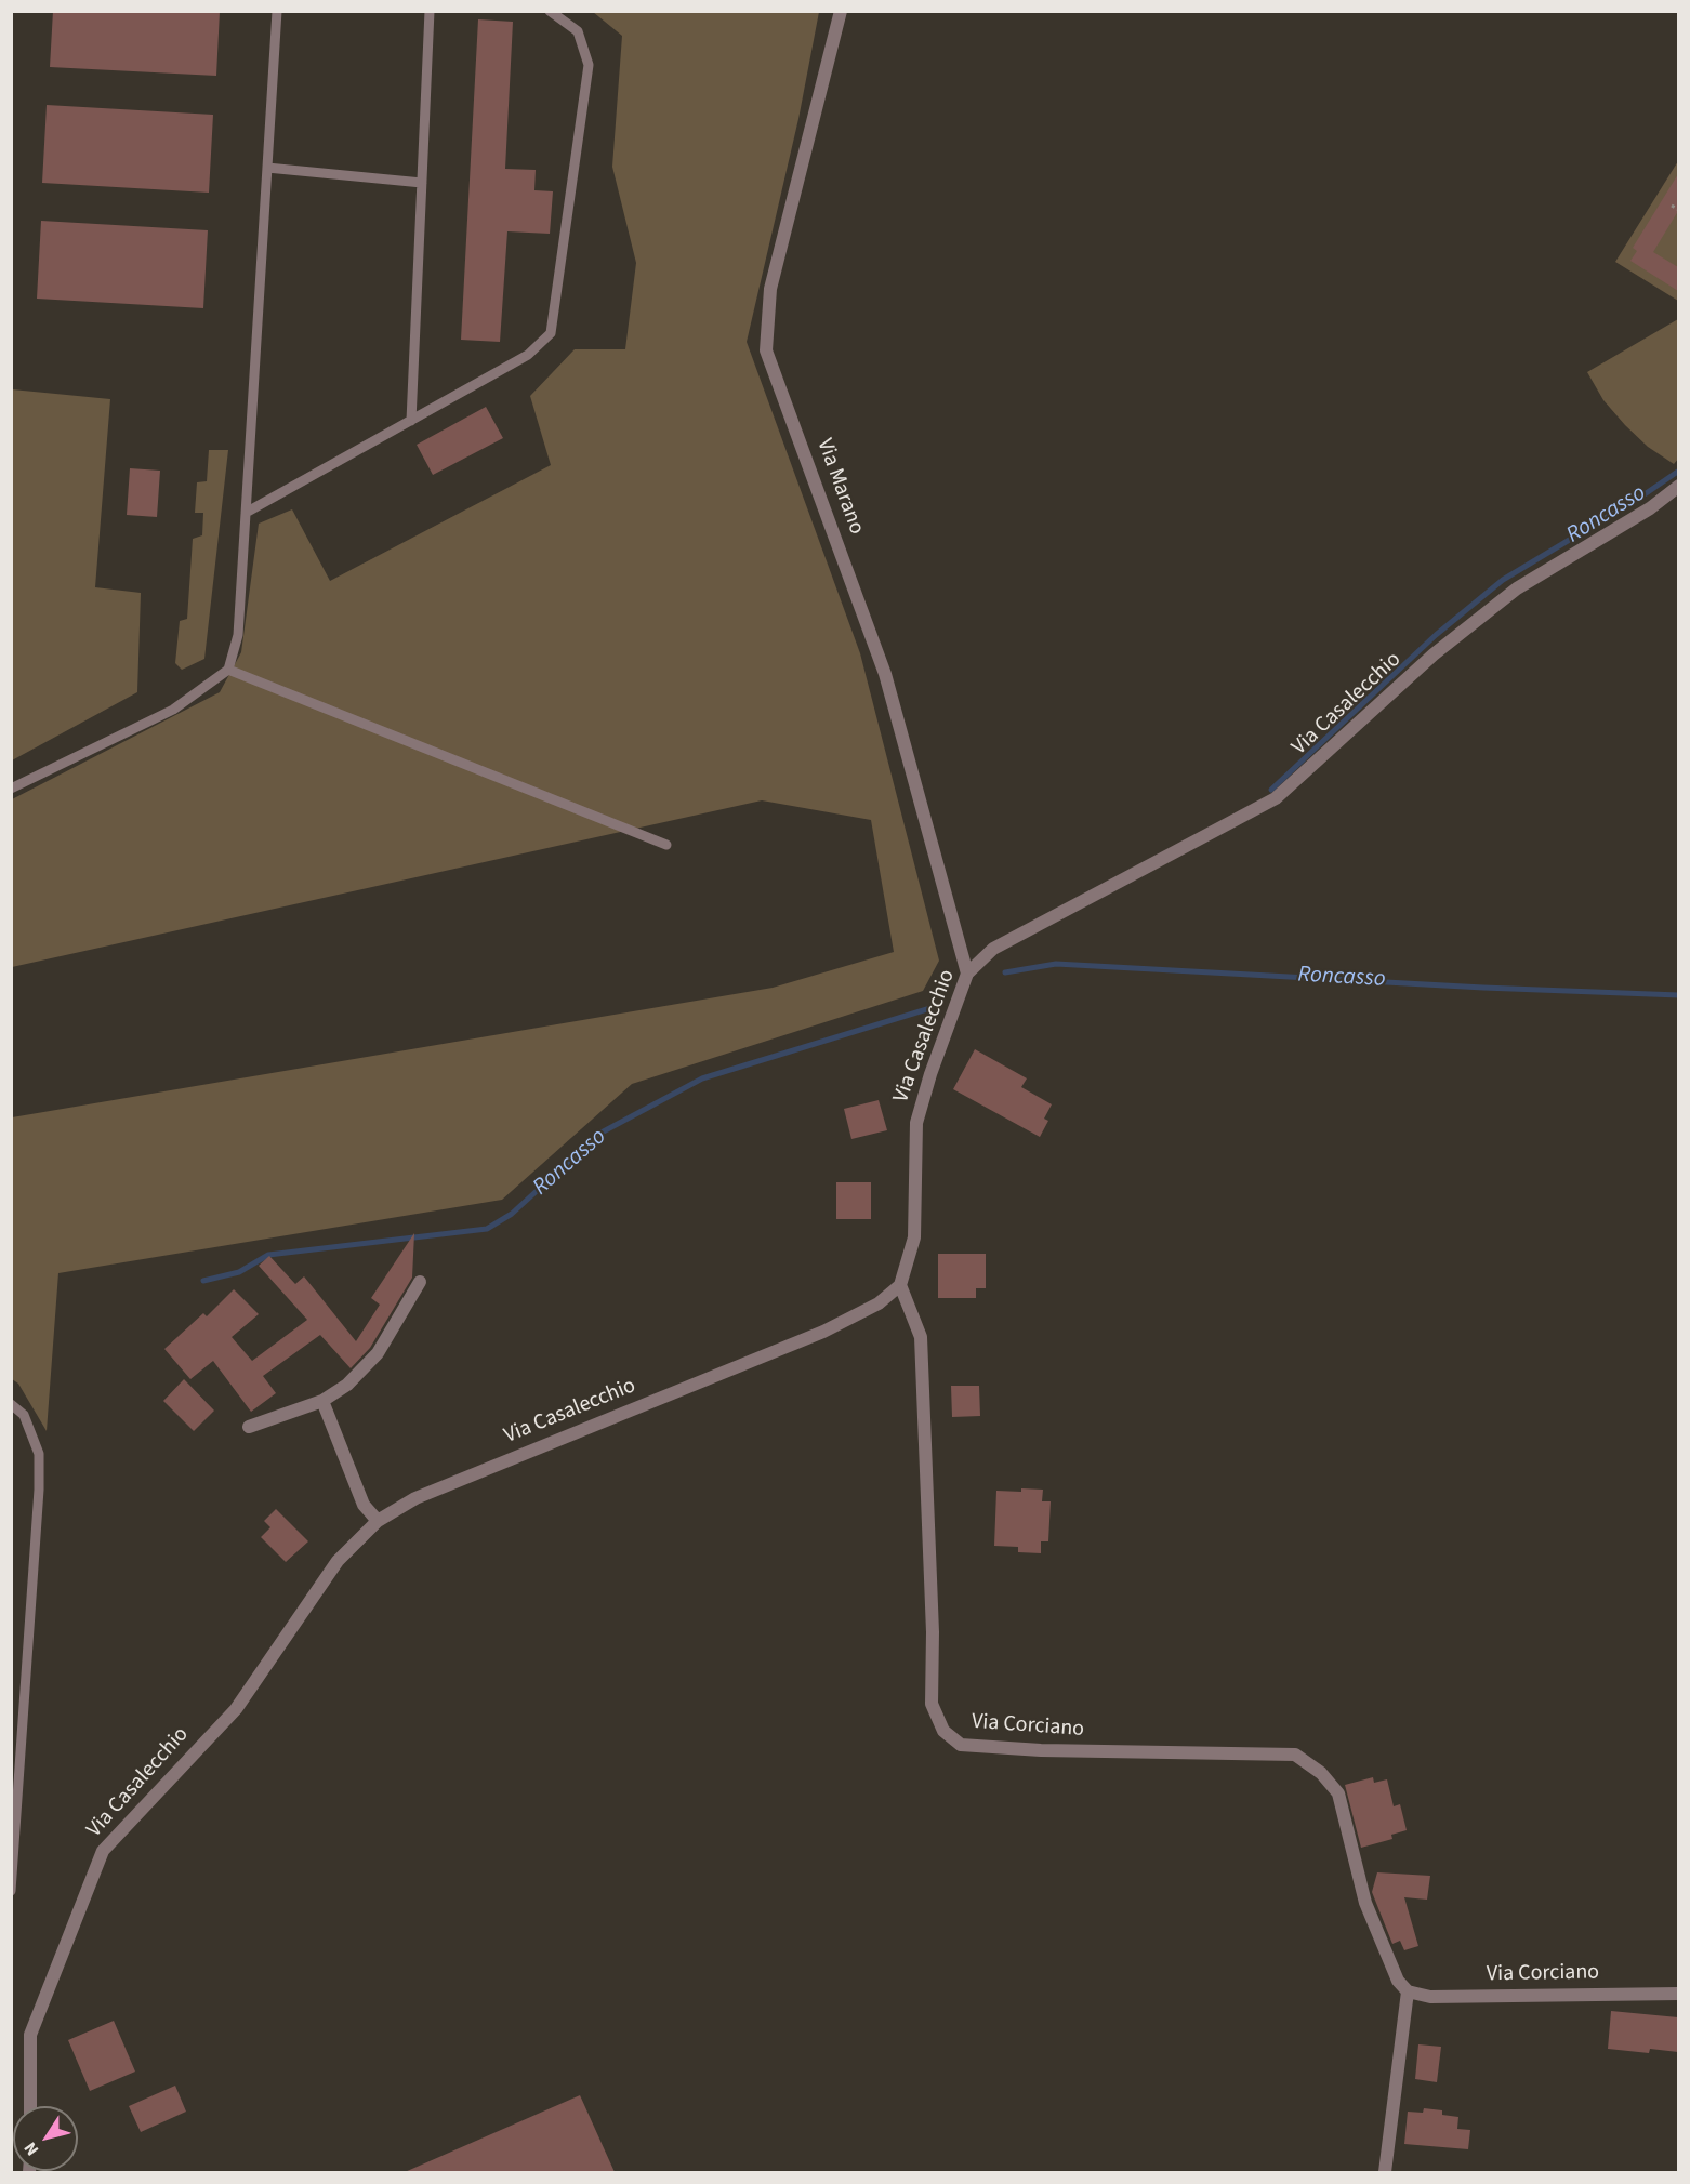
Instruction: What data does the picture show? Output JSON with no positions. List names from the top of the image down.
{
  "streets": {
    "street": ["Via Marano", "Via Casalecchio", "Via Corciano"]
  },
  "crossings": [
    ["Via Marano", "Via Casalecchio"],
    ["Via Casalecchio", "Via Corciano"]
  ],
  "water": ["Roncasso"],
  "north": "bottom left"
}
